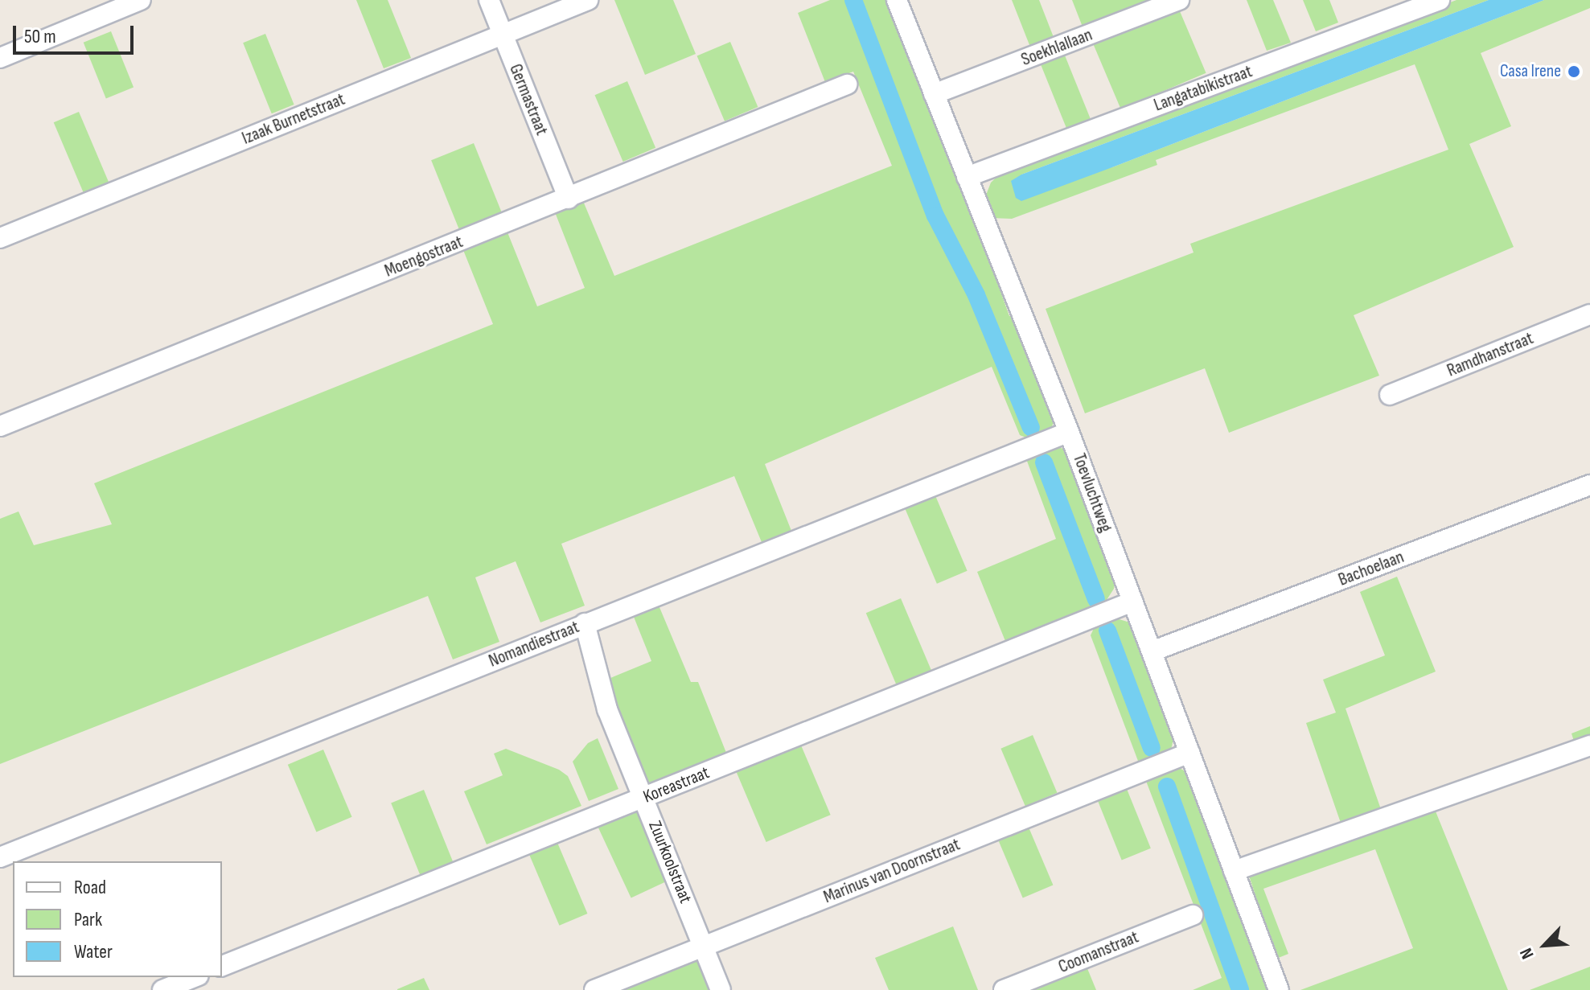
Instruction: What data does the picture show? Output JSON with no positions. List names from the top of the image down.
{
  "streets": {
    "street": [
      "Soekhlallaan",
      "Langatabikistraat",
      "Germastraat",
      "Izaak Burnetstraat",
      "Moengostraat",
      "Ramdhanstraat",
      "Toevluchtweg",
      "Bachoelaan",
      "Nomandiestraat",
      "Koreastraat",
      "Zuurkoolstraat",
      "Marinus van Doornstraat",
      "Coomanstraat"
    ]
  },
  "crossings": [
    ["Soekhlallaan", "Toevluchtweg"],
    ["Langatabikistraat", "Toevluchtweg"],
    ["Germastraat", "Izaak Burnetstraat"],
    ["Germastraat", "Moengostraat"],
    ["Toevluchtweg", "Bachoelaan"],
    ["Toevluchtweg", "Nomandiestraat"],
    ["Toevluchtweg", "Koreastraat"],
    ["Toevluchtweg", "Marinus van Doornstraat"],
    ["Nomandiestraat", "Zuurkoolstraat"],
    ["Koreastraat", "Zuurkoolstraat"],
    ["Zuurkoolstraat", "Marinus van Doornstraat"]
  ],
  "places": ["Casa Irene"],
  "legend": ["Road", "Park", "Water"],
  "scale_bar": "50 m",
  "north": "bottom left"
}
